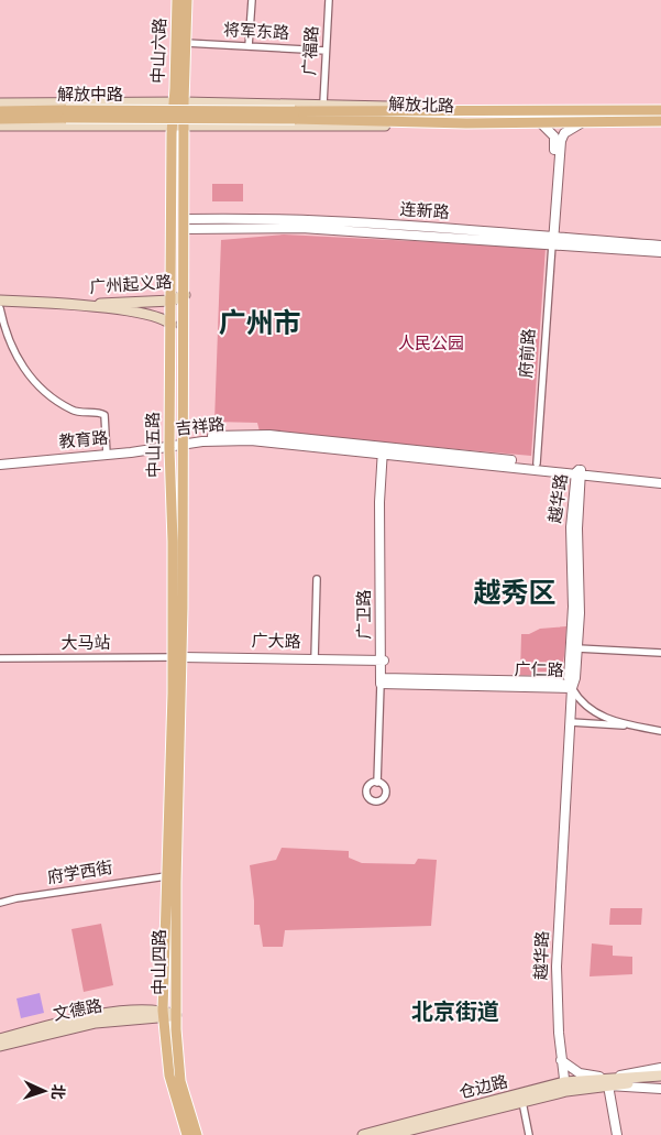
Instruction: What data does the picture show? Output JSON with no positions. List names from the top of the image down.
{
  "streets": {
    "main road": [
      "中山六路",
      "解放中路",
      "解放北路",
      "广州起义路",
      "中山五路",
      "中山四路",
      "文德路",
      "仓边路"
    ],
    "street": [
      "将军东路",
      "广福路",
      "连新路",
      "府前路",
      "吉祥路",
      "教育路",
      "越华路",
      "广卫路",
      "广大路",
      "大马站",
      "广仁路",
      "府学西街"
    ]
  },
  "crossings": [
    ["将军东路", "中山六路"],
    ["将军东路", "广福路"],
    ["中山六路", "解放中路"],
    ["中山六路", "解放北路"],
    ["中山六路", "中山五路"],
    ["解放中路", "解放北路"],
    ["解放中路", "中山五路"],
    ["解放北路", "府前路"],
    ["解放北路", "中山五路"],
    ["连新路", "府前路"],
    ["连新路", "中山五路"],
    ["广州起义路", "中山五路"],
    ["府前路", "吉祥路"],
    ["吉祥路", "教育路"],
    ["吉祥路", "中山五路"],
    ["吉祥路", "越华路"],
    ["吉祥路", "广卫路"],
    ["教育路", "中山五路"],
    ["中山五路", "广大路"],
    ["中山五路", "大马站"],
    ["中山五路", "中山四路"],
    ["越华路", "广仁路"],
    ["越华路", "仓边路"],
    ["广卫路", "广大路"],
    ["广卫路", "广仁路"],
    ["广大路", "大马站"],
    ["府学西街", "中山四路"],
    ["中山四路", "文德路"]
  ],
  "districts": ["广州市", "越秀区", "北京街道"],
  "parks": ["人民公园"],
  "north": "right"
}
